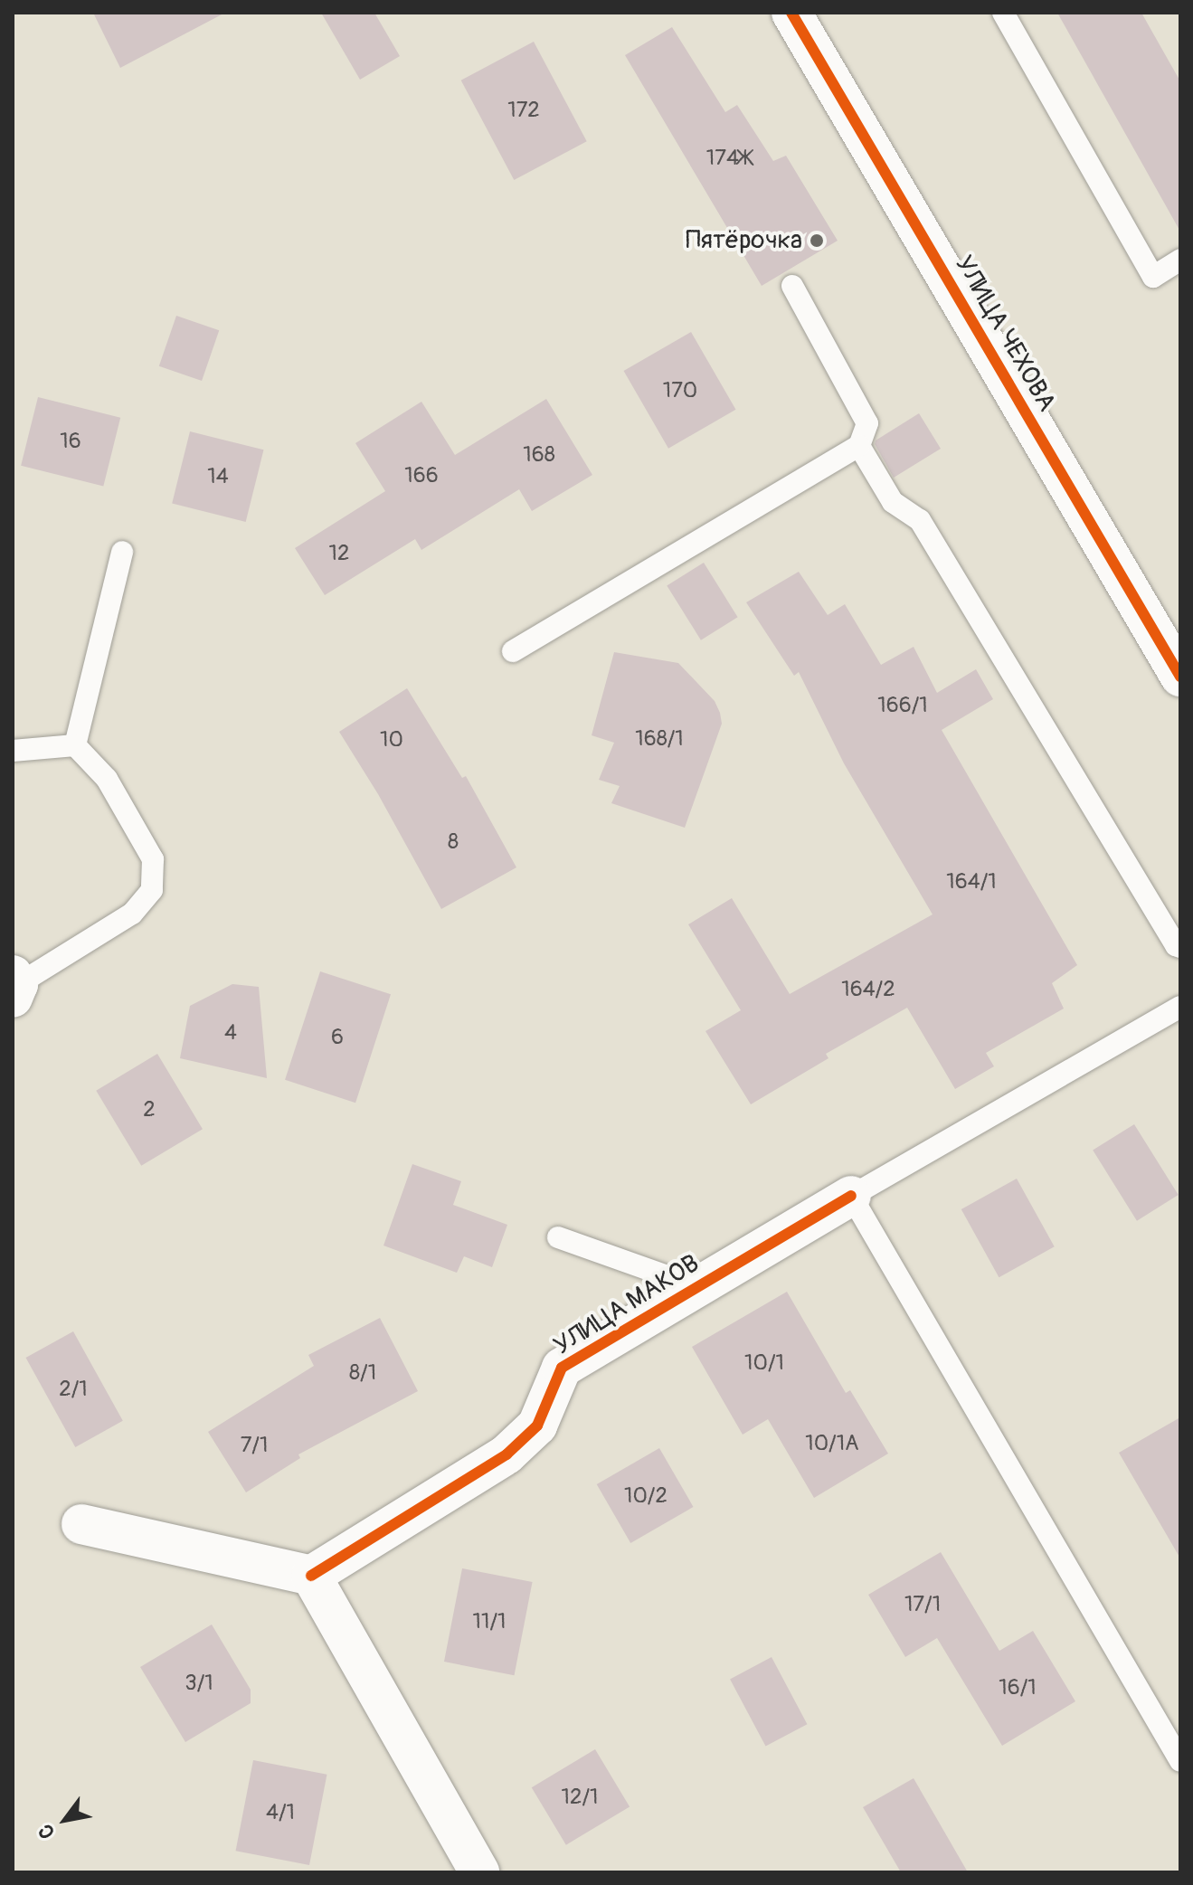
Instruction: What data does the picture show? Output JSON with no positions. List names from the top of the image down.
{
  "streets": {
    "street": ["УЛИЦА ЧЕХОВА", "УЛИЦА МАКОВ"]
  },
  "places": ["Пятёрочка"],
  "house_numbers": [
    "172",
    "174Ж",
    "170",
    "16",
    "168",
    "166",
    "14",
    "12",
    "166/1",
    "168/1",
    "10",
    "8",
    "164/1",
    "164/2",
    "4",
    "6",
    "2",
    "10/1",
    "8/1",
    "2/1",
    "10/1А",
    "7/1",
    "10/2",
    "17/1",
    "11/1",
    "3/1",
    "16/1",
    "12/1",
    "4/1"
  ],
  "north": "bottom left"
}
